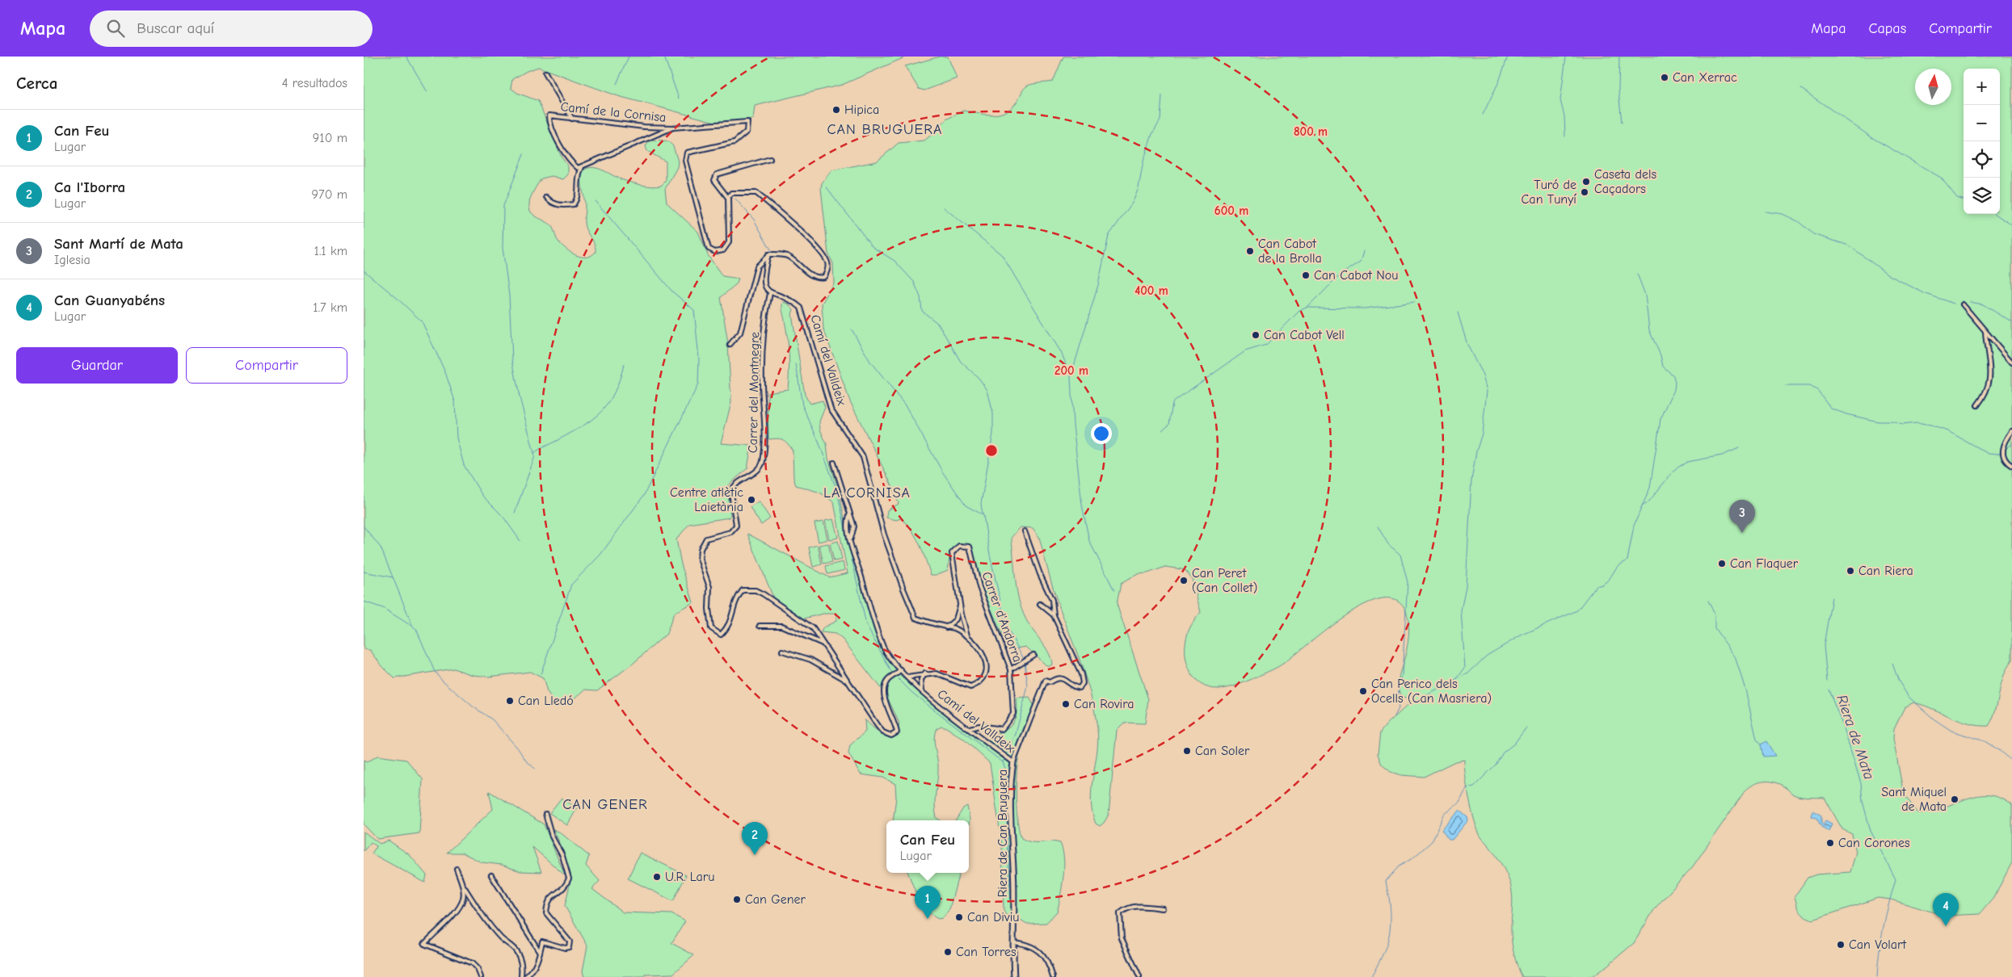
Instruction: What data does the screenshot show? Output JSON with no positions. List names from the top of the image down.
{
  "streets": {
    "street": [
      "Camí de la Cornisa",
      "Camí del Valldeix",
      "Carrer del Montnegre",
      "Carrer d'Andorra",
      "Riera de Can Bruguera"
    ]
  },
  "crossings": [
    ["Camí del Valldeix", "Carrer del Montnegre"],
    ["Camí del Valldeix", "Carrer d'Andorra"],
    ["Camí del Valldeix", "Riera de Can Bruguera"]
  ],
  "districts": ["CAN BRUGUERA", "LA CORNISA", "CAN GENER"],
  "water": ["Riera de Mata"],
  "places": [
    "Can Xerrac",
    "Hipica",
    "Caseta dels Caçadors",
    "Turó de Can Tunyí",
    "Can Cabot de la Brolla",
    "Can Cabot Nou",
    "Can Cabot Vell",
    "Centre atlètic Laietània",
    "Can Flaquer",
    "Can Riera",
    "Can Peret (Can Collet)",
    "Can Perico dels Ocells (Can Masriera)",
    "Can Lledó",
    "Can Rovira",
    "Can Soler",
    "Sant Miquel de Mata",
    "Can Corones",
    "U.R. Laru",
    "Can Gener",
    "Can Diviu",
    "Can Volart",
    "Can Torres"
  ],
  "north": "top",
  "page": {
    "header": "Mapa",
    "search": "Buscar aquí",
    "nav": ["Mapa", "Capas", "Compartir"],
    "heading": ["Cerca", "4 resultados"],
    "map_buttons": ["+", "−"],
    "list": [
      {
        "mark": "1",
        "name": "Can Feu",
        "note": "Lugar",
        "value": "910 m"
      },
      {
        "mark": "2",
        "name": "Ca l'Iborra",
        "note": "Lugar",
        "value": "970 m"
      },
      {
        "mark": "3",
        "name": "Sant Martí de Mata",
        "note": "Iglesia",
        "value": "1.1 km"
      },
      {
        "mark": "4",
        "name": "Can Guanyabéns",
        "note": "Lugar",
        "value": "1.7 km"
      }
    ],
    "buttons": ["Guardar", "Compartir"],
    "pins": [
      "3",
      "2",
      "1",
      "4"
    ],
    "popup": ["Can Feu", "Lugar"]
  },
  "rings": [
    "800 m",
    "600 m",
    "400 m",
    "200 m"
  ]
}
